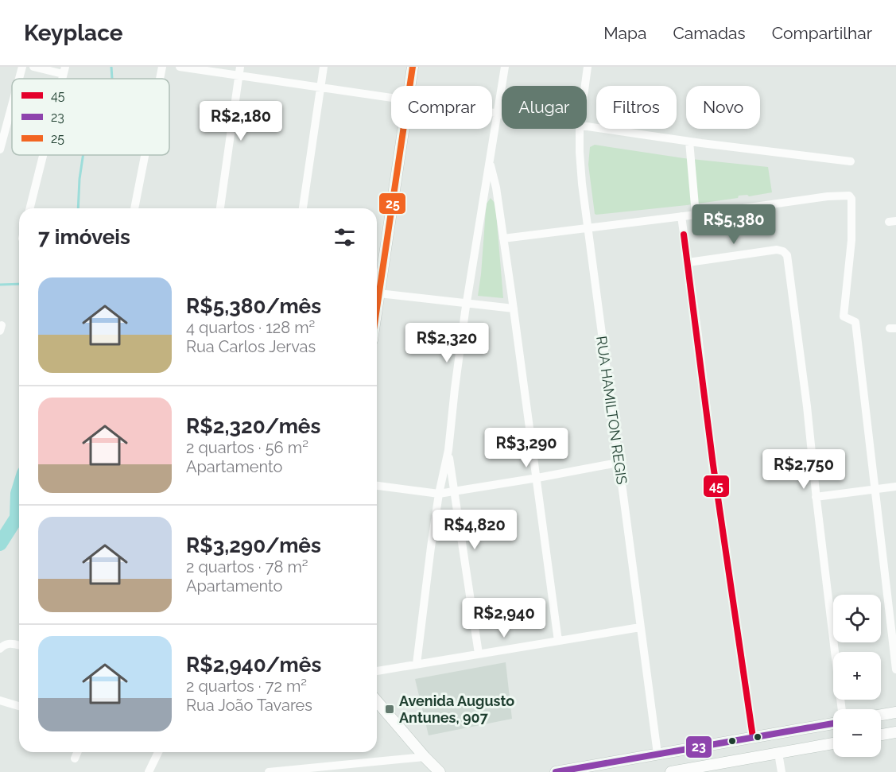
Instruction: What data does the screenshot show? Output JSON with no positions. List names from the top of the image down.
{
  "streets": {
    "street": ["RUA HAMILTON REGIS"]
  },
  "places": {
    "transit": ["Avenida Augusto Antunes, 907"]
  },
  "lines": ["transit line 25", "transit line 45", "transit line 23"],
  "legend": ["45", "23", "25"],
  "page": {
    "header": "Keyplace",
    "nav": ["Mapa", "Camadas", "Compartilhar"],
    "chip": [
      "Comprar",
      "Alugar",
      "Filtros",
      "Novo"
    ],
    "price": [
      "R$2,180",
      "R$5,380",
      "R$2,320",
      "R$3,290",
      "R$2,750",
      "R$4,820",
      "R$2,940"
    ],
    "heading": "7 imóveis",
    "list": [
      {
        "name": "R$5,380/mês",
        "note": "4 quartos · 128 m² · Rua Carlos Jervas"
      },
      {
        "name": "R$2,320/mês",
        "note": "2 quartos · 56 m² · Apartamento"
      },
      {
        "name": "R$3,290/mês",
        "note": "2 quartos · 78 m² · Apartamento"
      },
      {
        "name": "R$2,940/mês",
        "note": "2 quartos · 72 m² · Rua João Tavares"
      }
    ],
    "map_buttons": ["+", "−"]
  }
}
